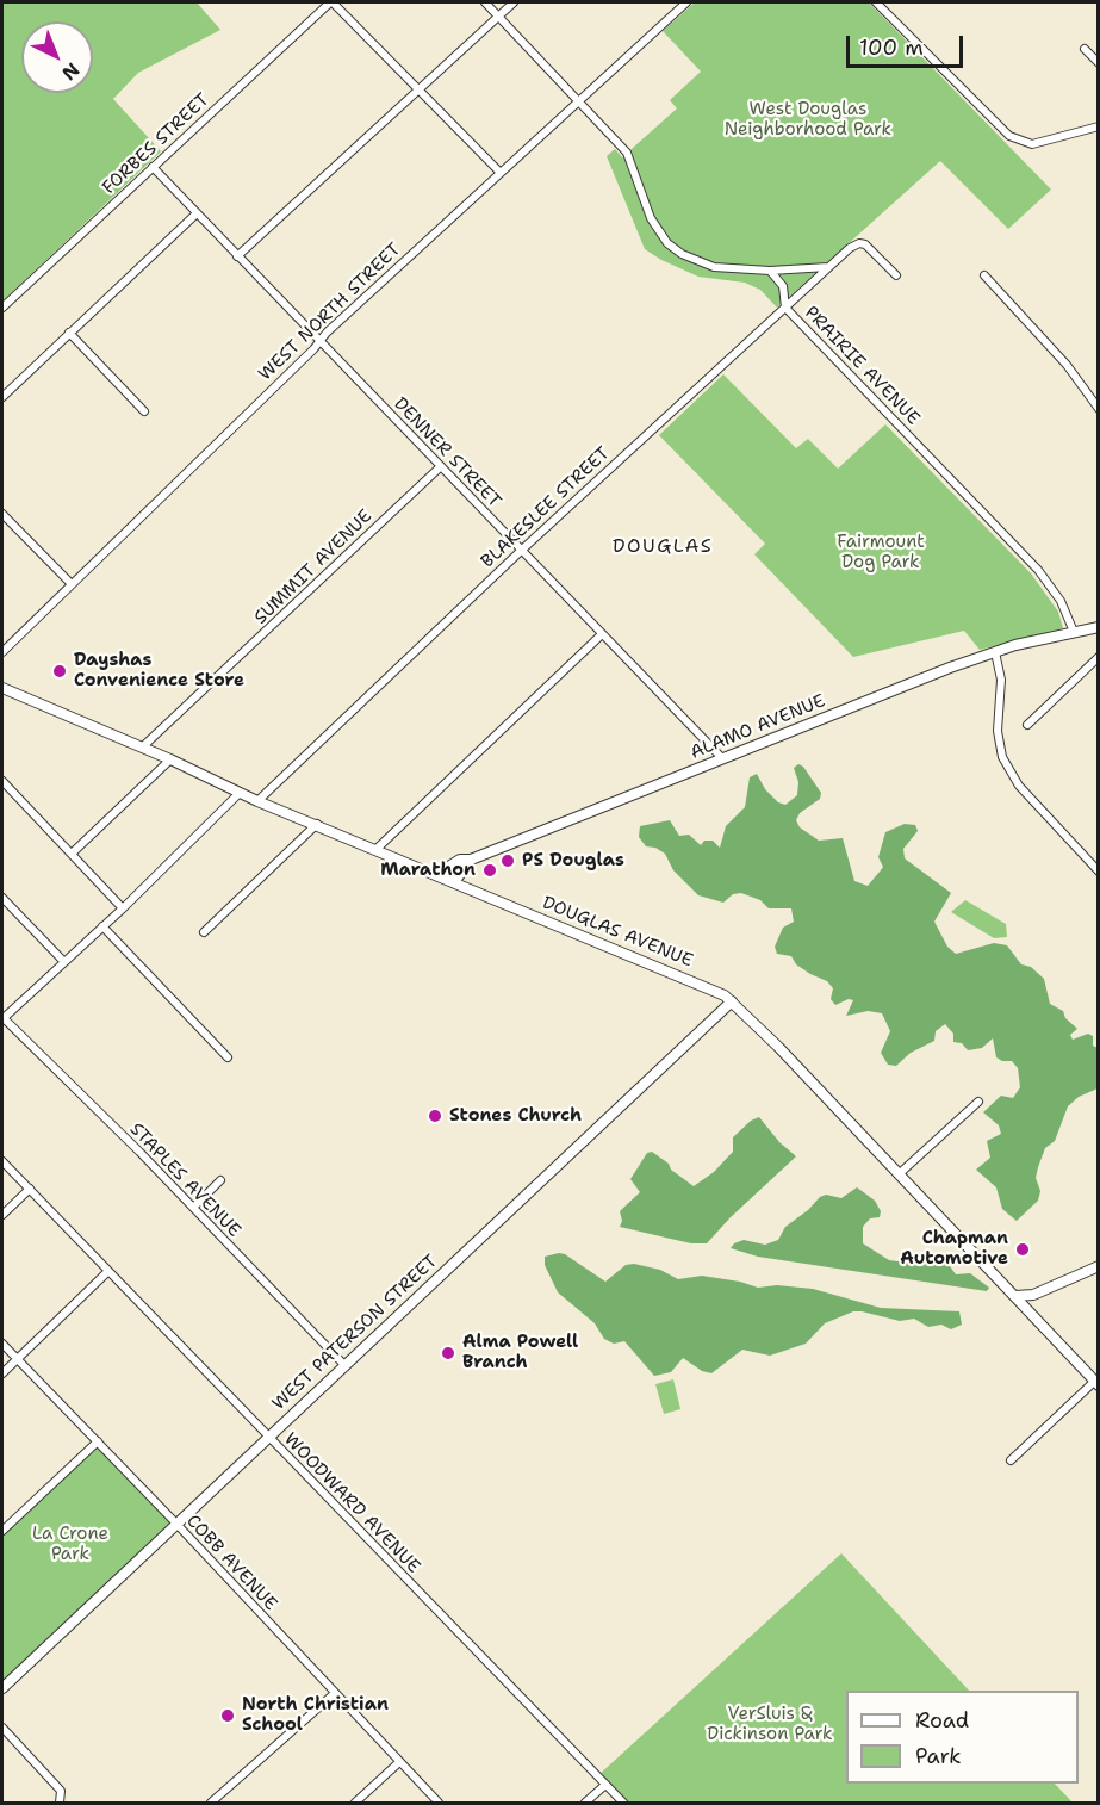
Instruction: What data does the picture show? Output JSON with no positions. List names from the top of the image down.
{
  "streets": {
    "main road": ["DOUGLAS AVENUE"],
    "street": [
      "FORBES STREET",
      "WEST NORTH STREET",
      "PRAIRIE AVENUE",
      "DENNER STREET",
      "BLAKESLEE STREET",
      "SUMMIT AVENUE",
      "ALAMO AVENUE",
      "STAPLES AVENUE",
      "WEST PATERSON STREET",
      "WOODWARD AVENUE",
      "COBB AVENUE"
    ]
  },
  "crossings": [
    ["FORBES STREET", "DENNER STREET"],
    ["WEST NORTH STREET", "DENNER STREET"],
    ["PRAIRIE AVENUE", "BLAKESLEE STREET"],
    ["PRAIRIE AVENUE", "ALAMO AVENUE"],
    ["DENNER STREET", "BLAKESLEE STREET"],
    ["DENNER STREET", "SUMMIT AVENUE"],
    ["DENNER STREET", "ALAMO AVENUE"],
    ["BLAKESLEE STREET", "DOUGLAS AVENUE"],
    ["SUMMIT AVENUE", "DOUGLAS AVENUE"],
    ["ALAMO AVENUE", "DOUGLAS AVENUE"],
    ["DOUGLAS AVENUE", "WEST PATERSON STREET"],
    ["STAPLES AVENUE", "WEST PATERSON STREET"],
    ["WEST PATERSON STREET", "WOODWARD AVENUE"],
    ["WEST PATERSON STREET", "COBB AVENUE"]
  ],
  "districts": ["DOUGLAS"],
  "parks": [
    "West Douglas Neighborhood Park",
    "Fairmount Dog Park",
    "La Crone Park",
    "VerSluis & Dickinson Park"
  ],
  "places": [
    "Dayshas Convenience Store",
    "PS Douglas",
    "Marathon",
    "Stones Church",
    "Chapman Automotive",
    "Alma Powell Branch",
    "North Christian School"
  ],
  "legend": ["Road", "Park"],
  "scale_bar": "100 m",
  "north": "bottom right"
}
